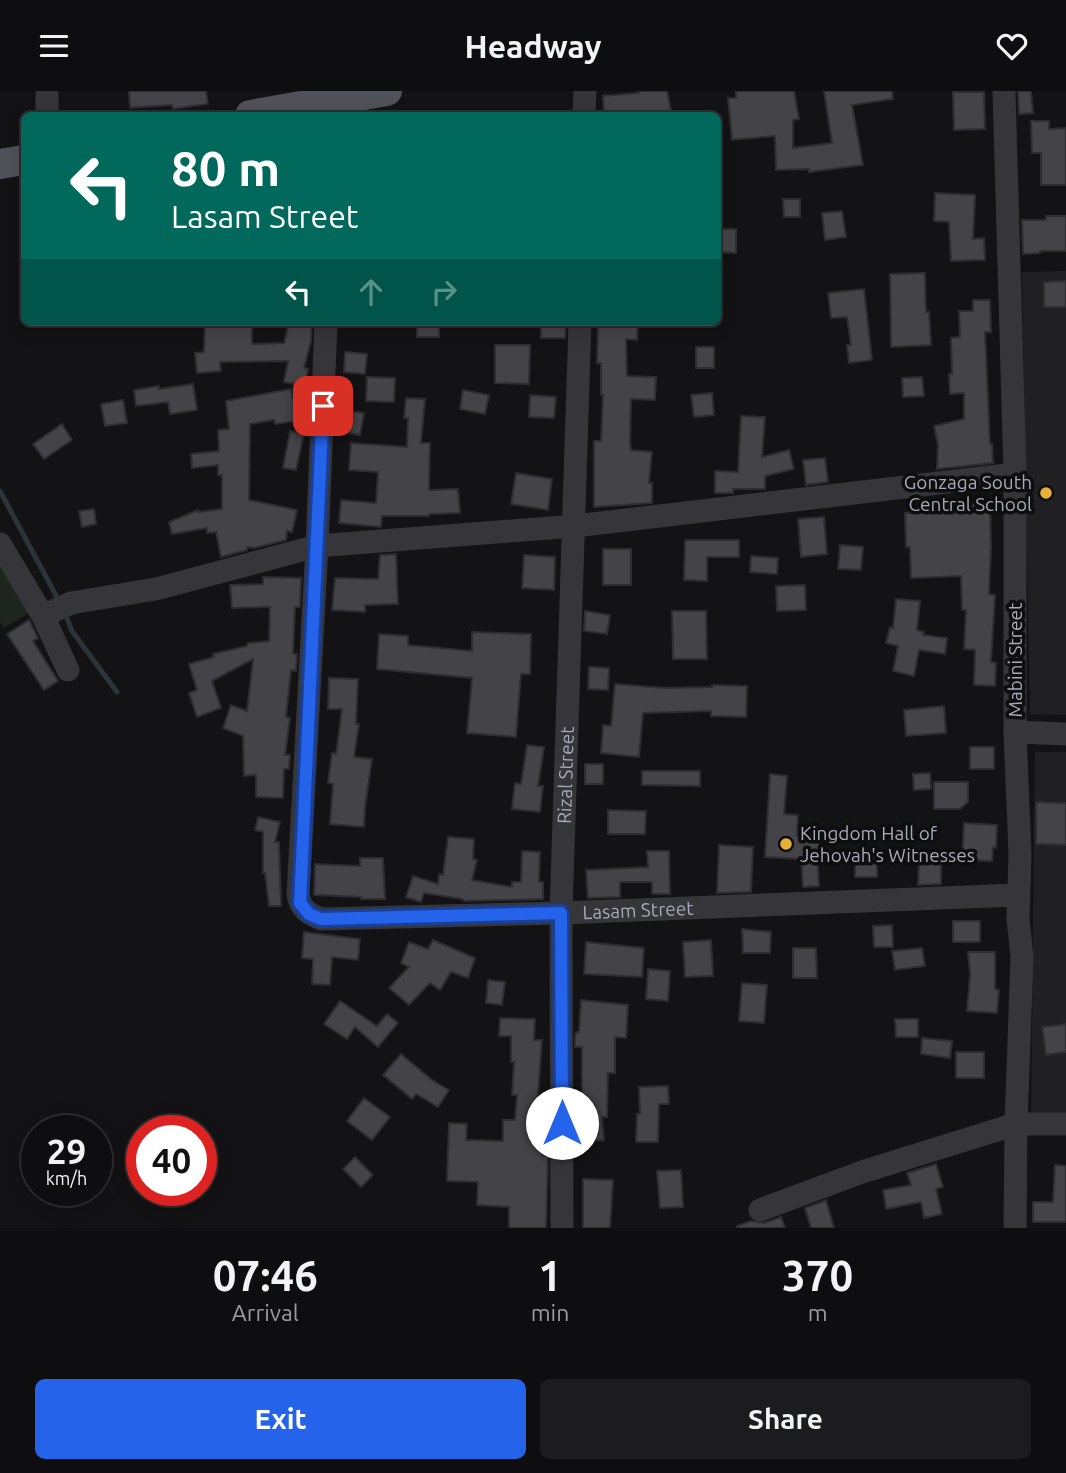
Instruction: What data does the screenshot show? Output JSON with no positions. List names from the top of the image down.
{
  "streets": {
    "street": ["Mabini Street", "Rizal Street", "Lasam Street"]
  },
  "crossings": [
    ["Mabini Street", "Lasam Street"],
    ["Rizal Street", "Lasam Street"]
  ],
  "places": ["Gonzaga South Central School", "Kingdom Hall of Jehovah's Witnesses"],
  "page": {
    "header": "Headway",
    "turn": ["80 m", "Lasam Street"],
    "speed": "29 km/h",
    "limit": "40",
    "eta": [
      "07:46",
      "Arrival",
      "1",
      "min",
      "370",
      "m"
    ],
    "buttons": ["Exit", "Share"]
  }
}
